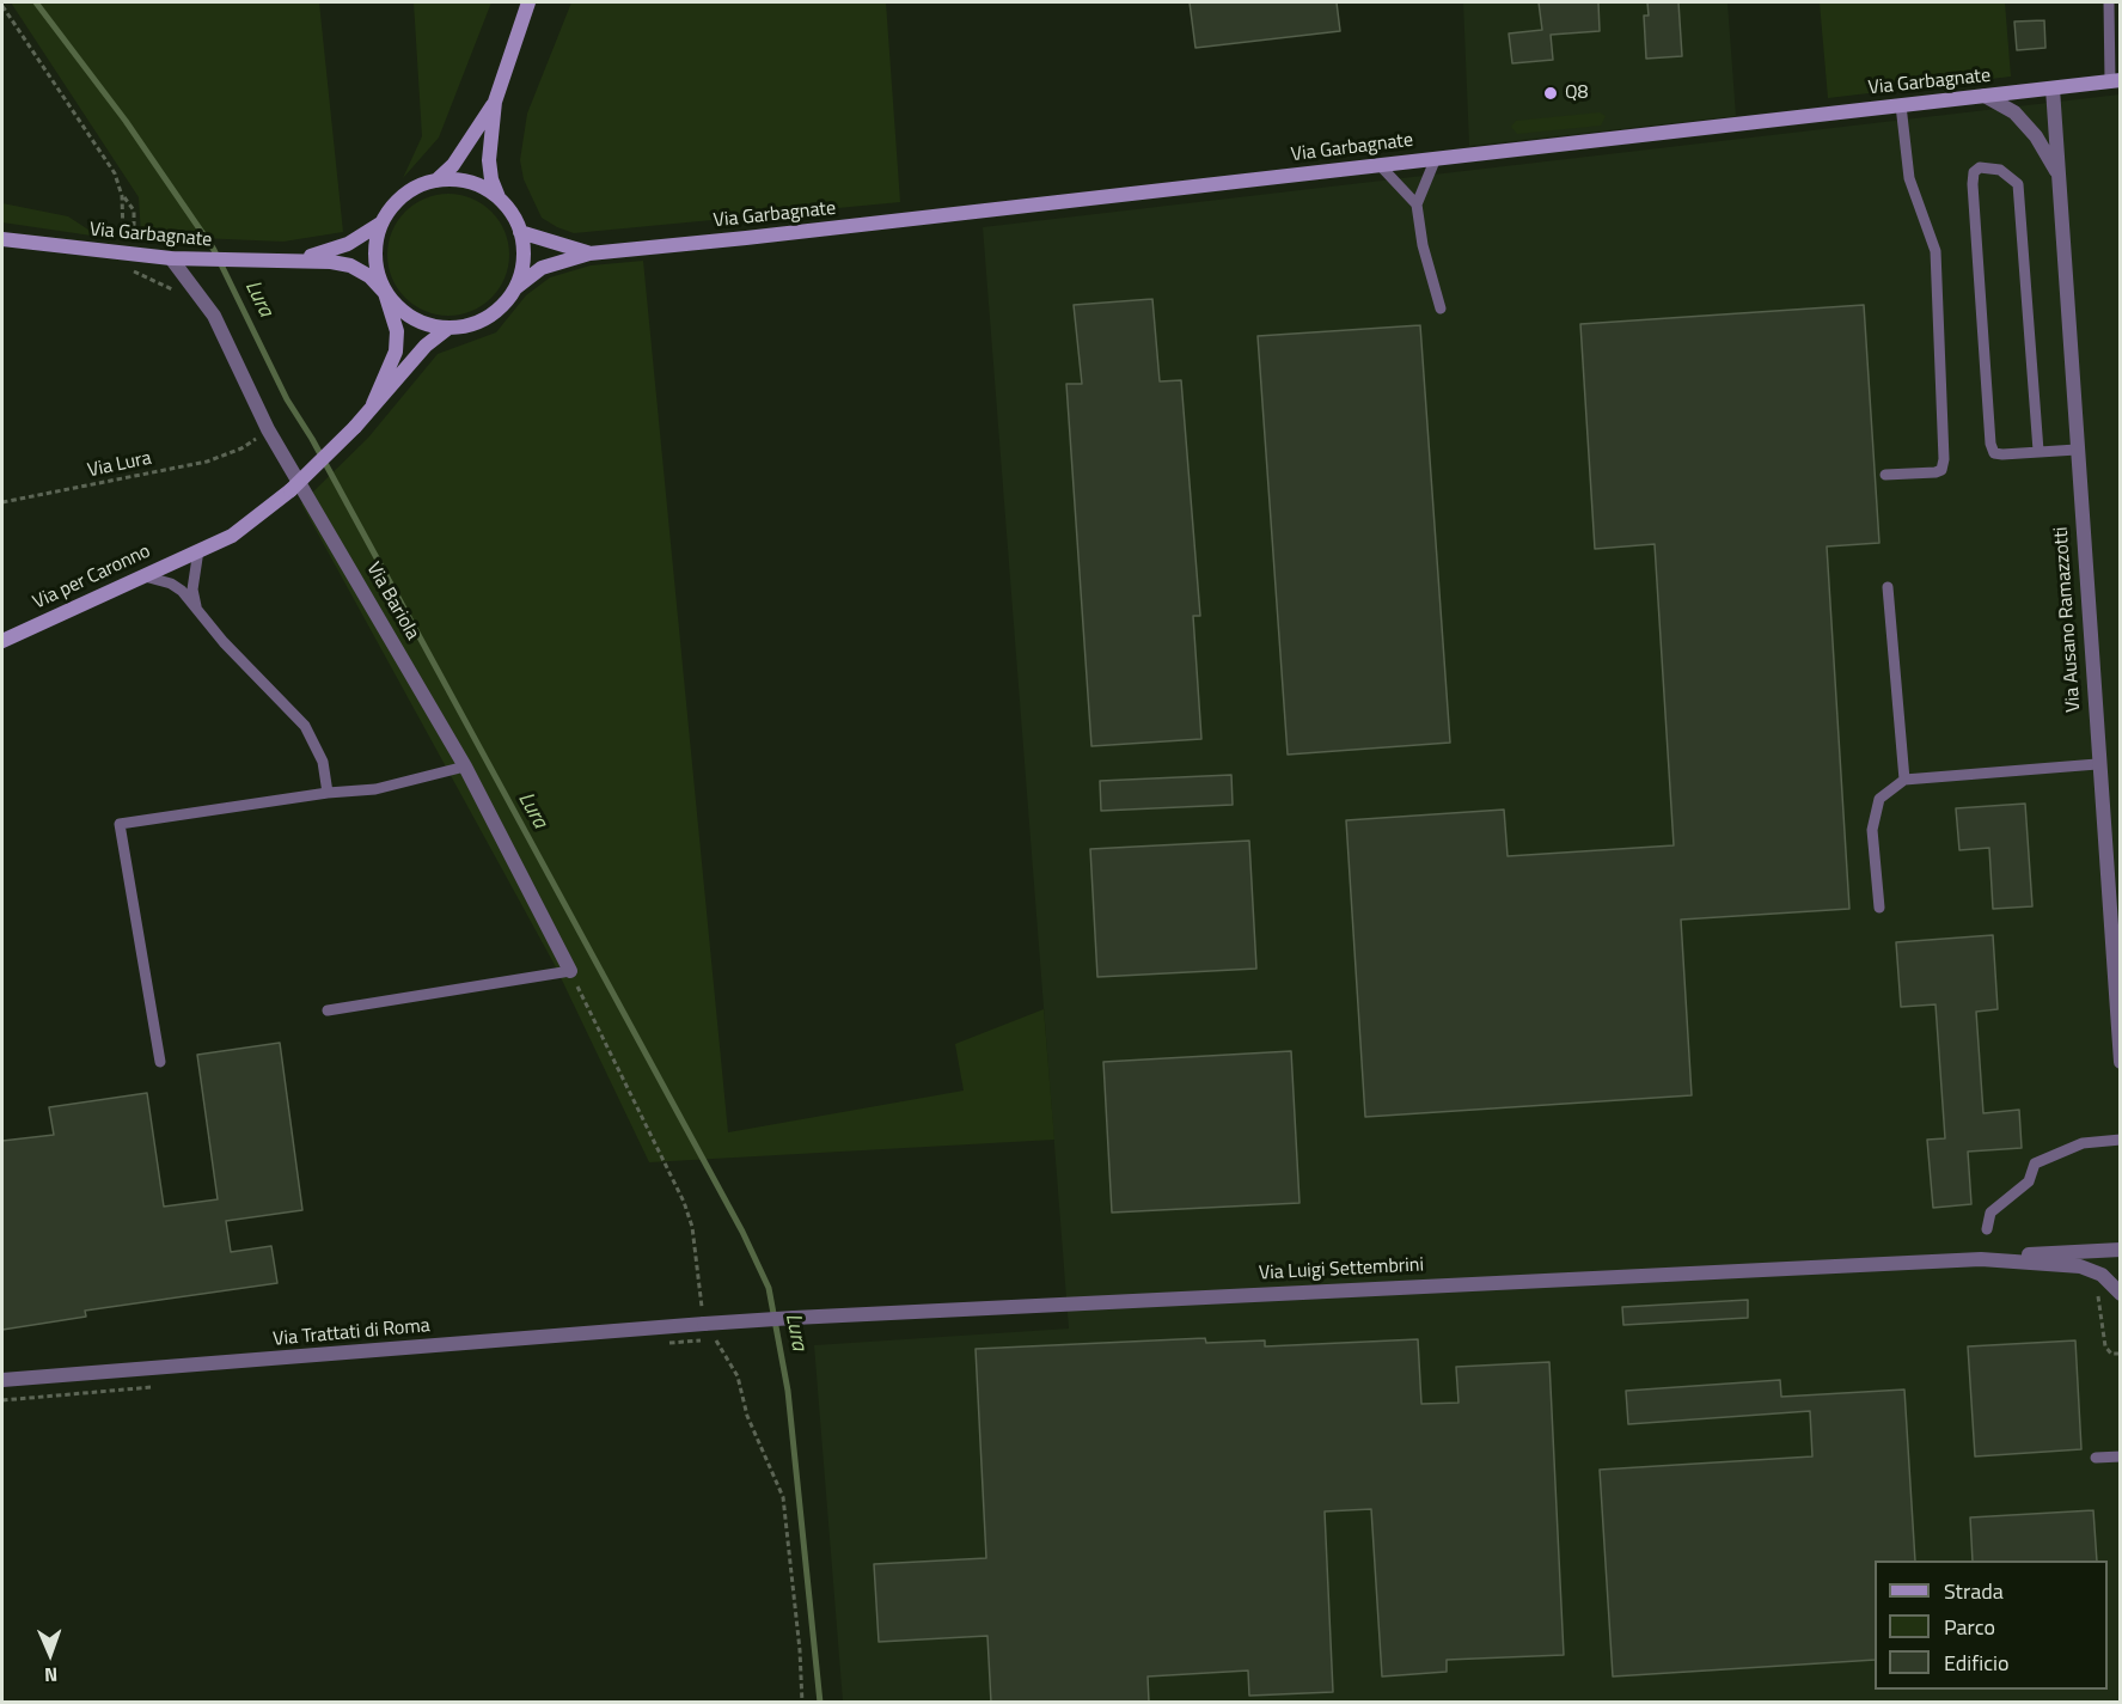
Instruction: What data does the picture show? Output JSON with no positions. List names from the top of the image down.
{
  "streets": {
    "street": [
      "Via Garbagnate",
      "Via per Caronno",
      "Via Bariola",
      "Via Ausano Ramazzotti",
      "Via Luigi Settembrini",
      "Via Trattati di Roma"
    ],
    "path": ["Via Lura"]
  },
  "crossings": [
    ["Via Garbagnate", "Via Bariola"],
    ["Via Garbagnate", "Via Ausano Ramazzotti"],
    ["Via Luigi Settembrini", "Via Trattati di Roma"]
  ],
  "water": ["Lura"],
  "places": ["Q8"],
  "legend": ["Strada", "Parco", "Edificio"],
  "north": "bottom"
}
